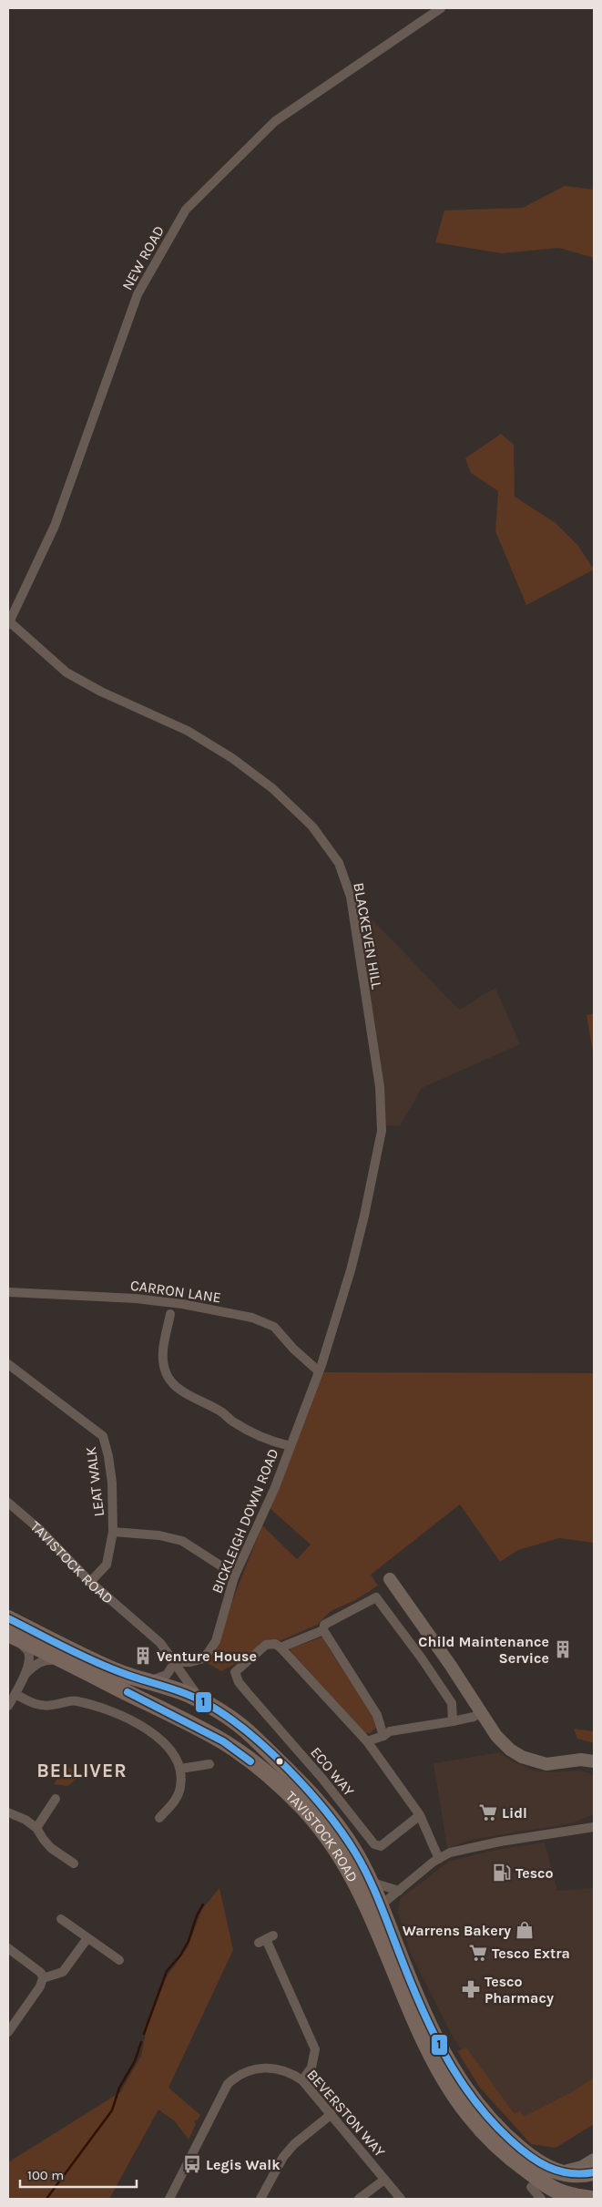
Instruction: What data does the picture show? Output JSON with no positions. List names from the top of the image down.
{
  "streets": {
    "highway": ["TAVISTOCK ROAD"],
    "street": [
      "NEW ROAD",
      "BLACKEVEN HILL",
      "CARRON LANE",
      "LEAT WALK",
      "BICKLEIGH DOWN ROAD",
      "ECO WAY",
      "BEVERSTON WAY"
    ]
  },
  "crossings": [
    ["NEW ROAD", "BLACKEVEN HILL"],
    ["BLACKEVEN HILL", "CARRON LANE"],
    ["BLACKEVEN HILL", "BICKLEIGH DOWN ROAD"],
    ["CARRON LANE", "BICKLEIGH DOWN ROAD"],
    ["LEAT WALK", "TAVISTOCK ROAD"],
    ["BICKLEIGH DOWN ROAD", "TAVISTOCK ROAD"]
  ],
  "districts": ["BELLIVER"],
  "places": {
    "building": ["Child Maintenance Service", "Venture House"],
    "supermarket": ["Lidl", "Tesco Extra"],
    "fuel station": ["Tesco"],
    "shop": ["Warrens Bakery"],
    "pharmacy": ["Tesco Pharmacy"],
    "bus stop": ["Legis Walk"]
  },
  "lines": ["transit line 1"],
  "scale_bar": "100 m"
}
